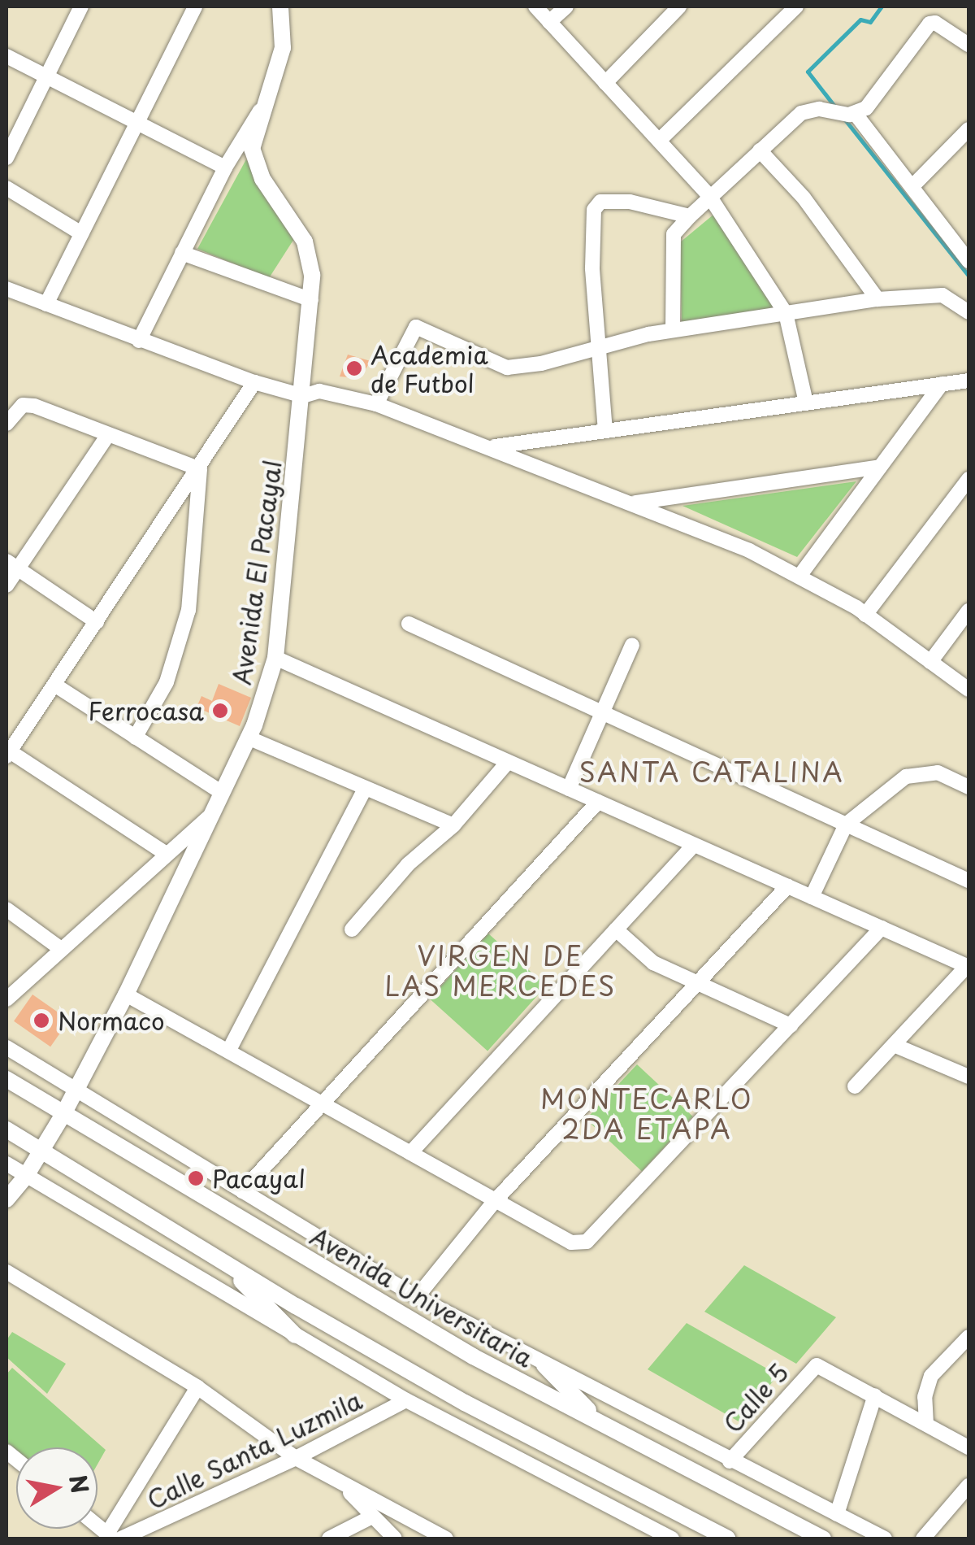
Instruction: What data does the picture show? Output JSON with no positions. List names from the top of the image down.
{
  "streets": {
    "street": [
      "Avenida El Pacayal",
      "Avenida Universitaria",
      "Calle 5",
      "Calle Santa Luzmila"
    ]
  },
  "crossings": [
    ["Avenida El Pacayal", "Avenida Universitaria"]
  ],
  "districts": ["SANTA CATALINA", "VIRGEN DE LAS MERCEDES", "MONTECARLO 2DA ETAPA"],
  "places": [
    "Academia de Futbol",
    "Ferrocasa",
    "Normaco",
    "Pacayal"
  ],
  "north": "right"
}
